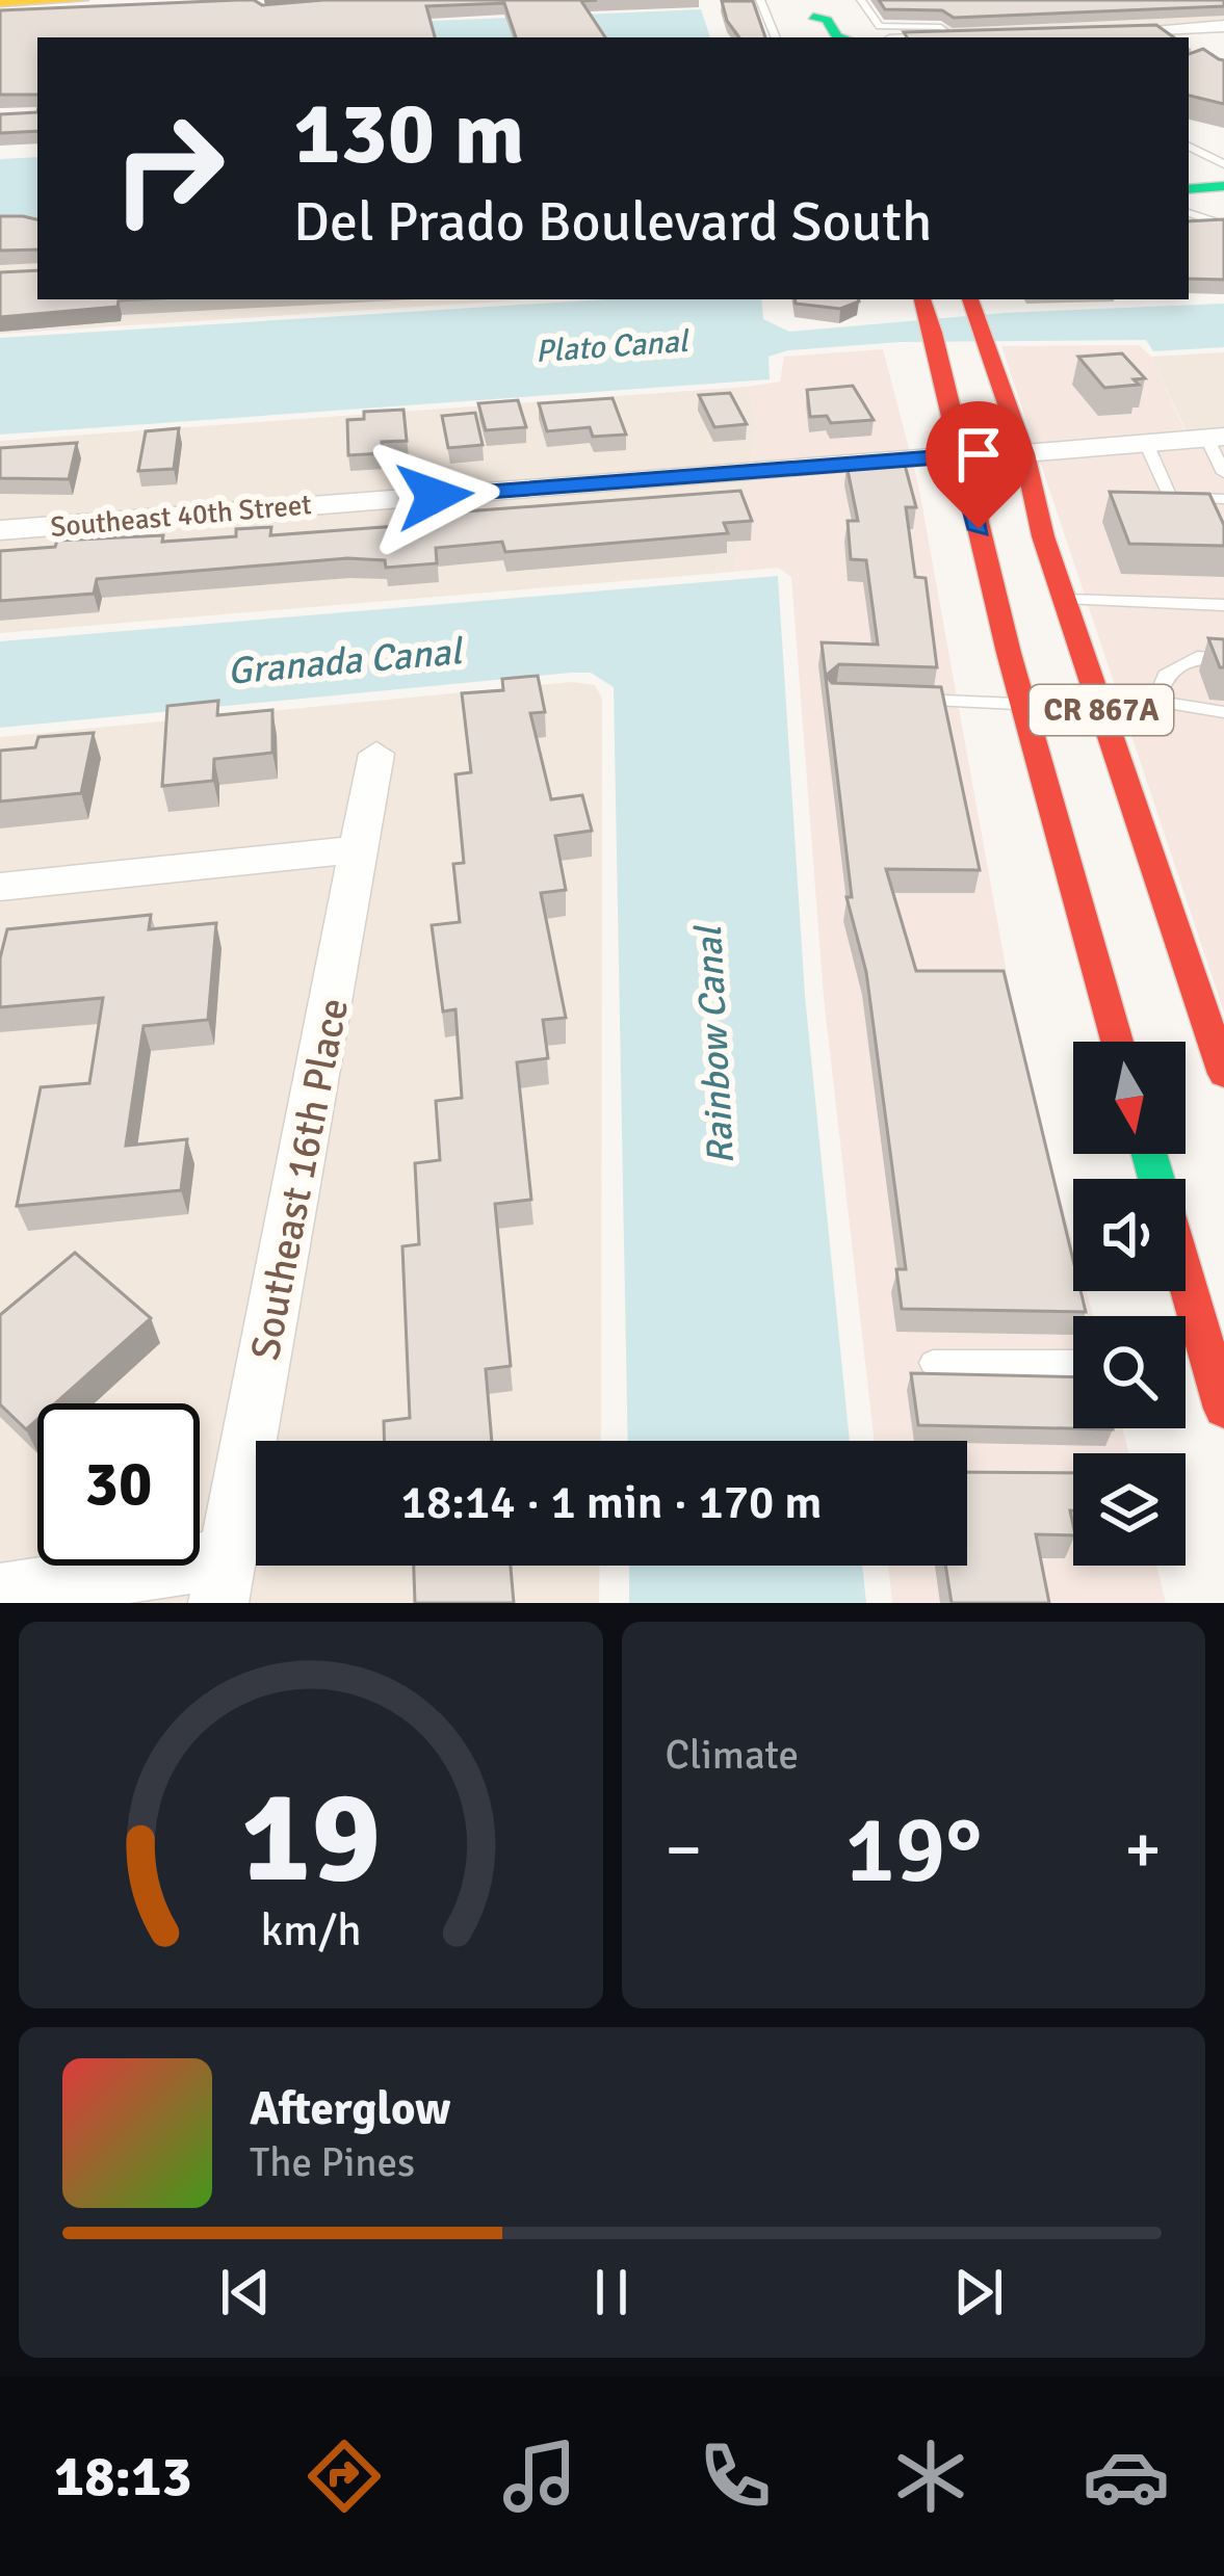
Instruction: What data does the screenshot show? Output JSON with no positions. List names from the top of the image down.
{
  "streets": {
    "main road": ["CR 867A"],
    "street": ["Southeast 40th Street", "Southeast 16th Place"]
  },
  "crossings": [
    ["Southeast 40th Street", "CR 867A"]
  ],
  "water": ["Plato Canal", "Granada Canal", "Rainbow Canal"],
  "north": "bottom",
  "page": {
    "turn": ["130 m", "Del Prado Boulevard South"],
    "limit": "30",
    "trip": "18:14 · 1 min · 170 m",
    "tile": "Climate",
    "heat": ["−", "19°", "+"],
    "song": ["Afterglow", "The Pines"],
    "tabs": "18:13",
    "gauge": ["19", "km/h"]
  }
}
